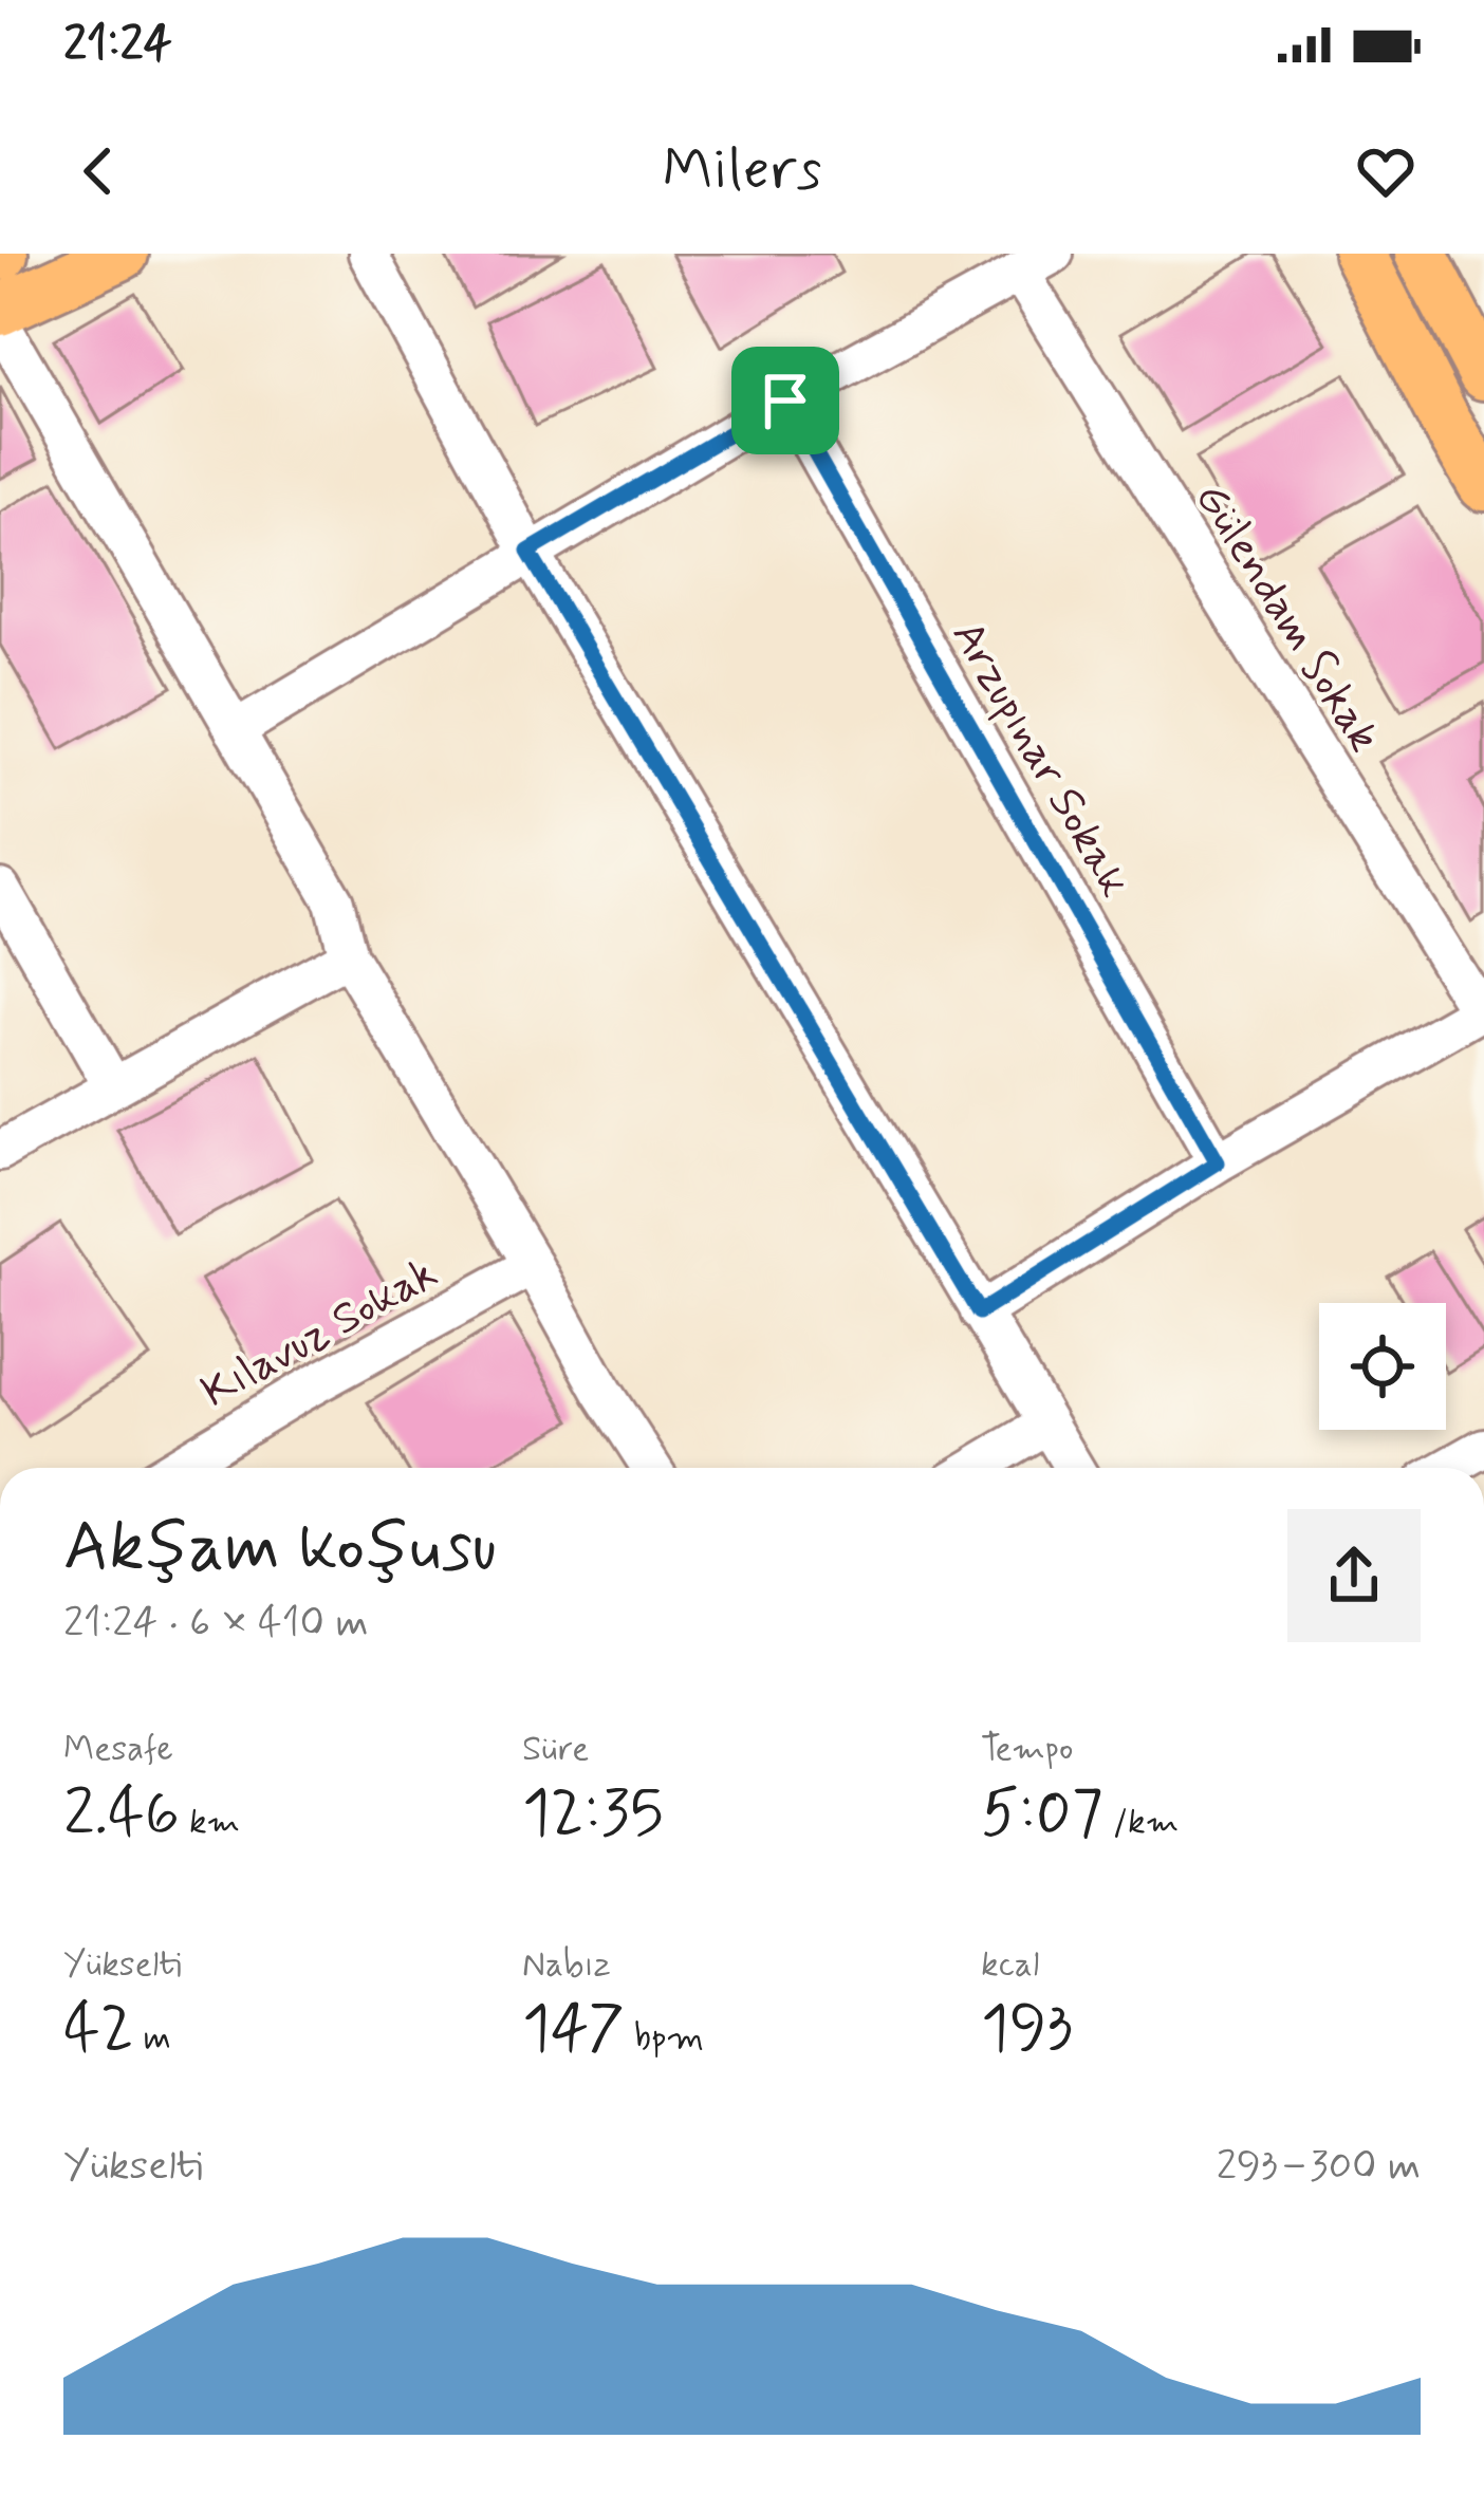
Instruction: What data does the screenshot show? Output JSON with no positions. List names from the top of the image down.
{
  "streets": {
    "street": ["Gülendam Sokak", "Arzupınar Sokak", "Kılavuz Sokak"]
  },
  "page": {
    "status": "21:24",
    "header": "Milers",
    "heading": ["Akşam koşusu", "21:24 · 6 × 410 m"],
    "stats": [
      ["Mesafe", "2.46 km"],
      ["Süre", "12:35"],
      ["Tempo", "5:07 /km"],
      ["Yükselti", "42 m"],
      ["Nabız", "147 bpm"],
      ["kcal", "193"]
    ],
    "chart": ["Yükselti", "293–300 m"]
  }
}
